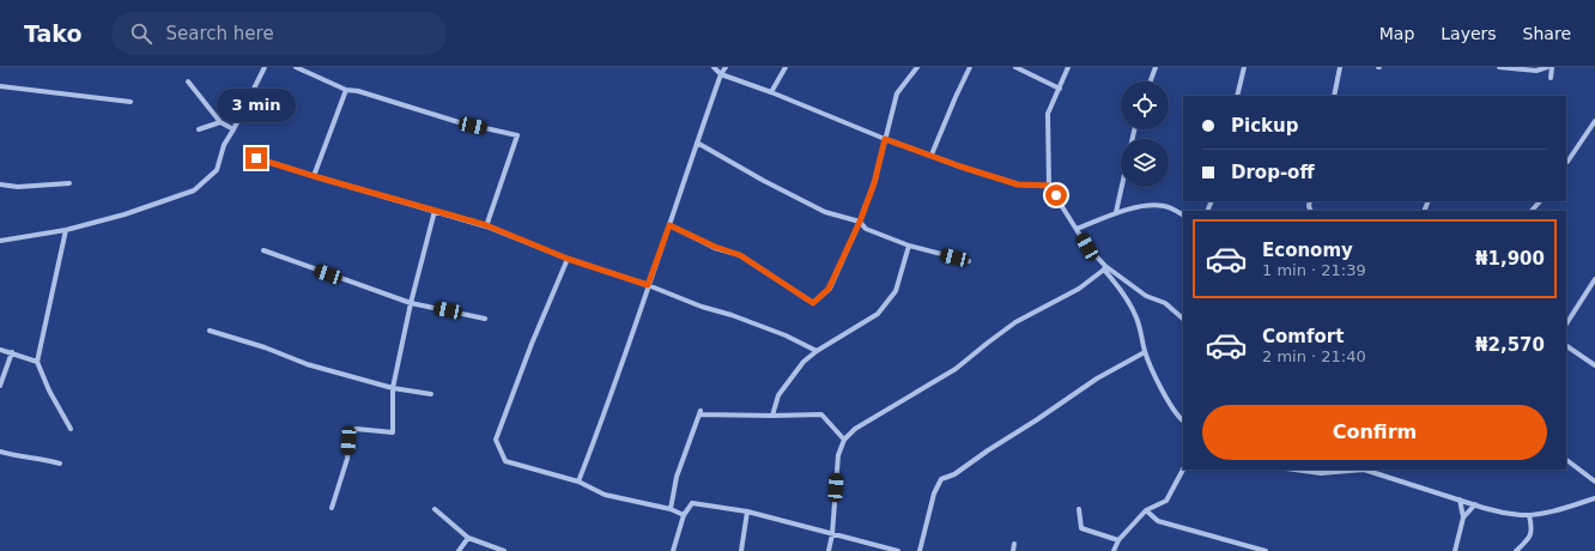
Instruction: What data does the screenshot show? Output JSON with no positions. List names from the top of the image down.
{
  "page": {
    "header": "Tako",
    "search": "Search here",
    "nav": ["Map", "Layers", "Share"],
    "bubble": "3 min",
    "banner": ["Pickup", "Drop-off"],
    "list": [
      {
        "name": "Economy",
        "note": "1 min · 21:39",
        "value": "₦1,900"
      },
      {
        "name": "Comfort",
        "note": "2 min · 21:40",
        "value": "₦2,570"
      }
    ],
    "buttons": "Confirm"
  }
}
